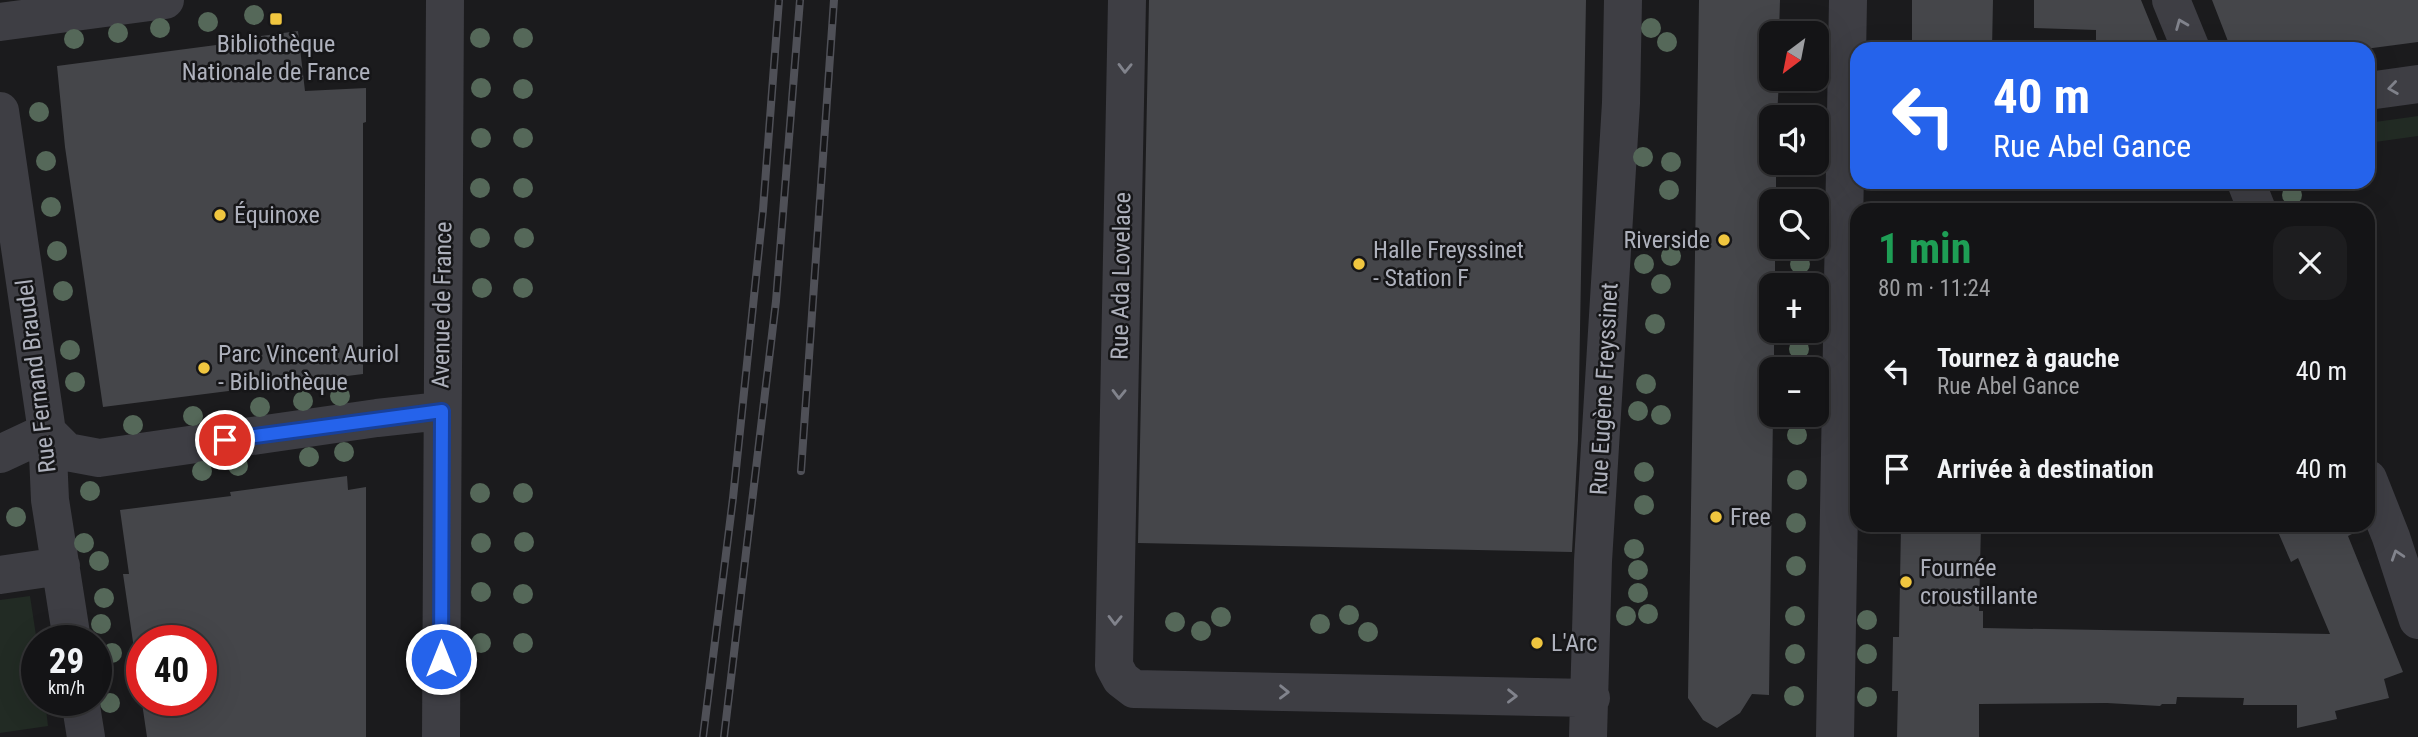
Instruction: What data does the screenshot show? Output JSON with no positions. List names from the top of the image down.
{
  "streets": {
    "street": [
      "Rue Ada Lovelace",
      "Avenue de France",
      "Rue Fernand Braudel",
      "Rue Eugène Freyssinet"
    ]
  },
  "crossings": [
    ["Rue Ada Lovelace", "Rue Eugène Freyssinet"]
  ],
  "places": {
    "transit": ["Bibliothèque Nationale de France"],
    "other": [
      "Équinoxe",
      "Riverside",
      "Halle Freyssinet - Station F",
      "Parc Vincent Auriol - Bibliothèque",
      "Free",
      "Fournée croustillante",
      "L'Arc"
    ]
  },
  "north": "bottom left",
  "page": {
    "map_buttons": ["+", "−"],
    "turn": ["40 m", "Rue Abel Gance"],
    "heading": ["1 min", "80 m · 11:24"],
    "list": [
      {
        "name": "Tournez à gauche",
        "note": "Rue Abel Gance",
        "value": "40 m"
      },
      {
        "name": "Arrivée à destination",
        "value": "40 m"
      }
    ],
    "speed": "29 km/h",
    "limit": "40"
  }
}
